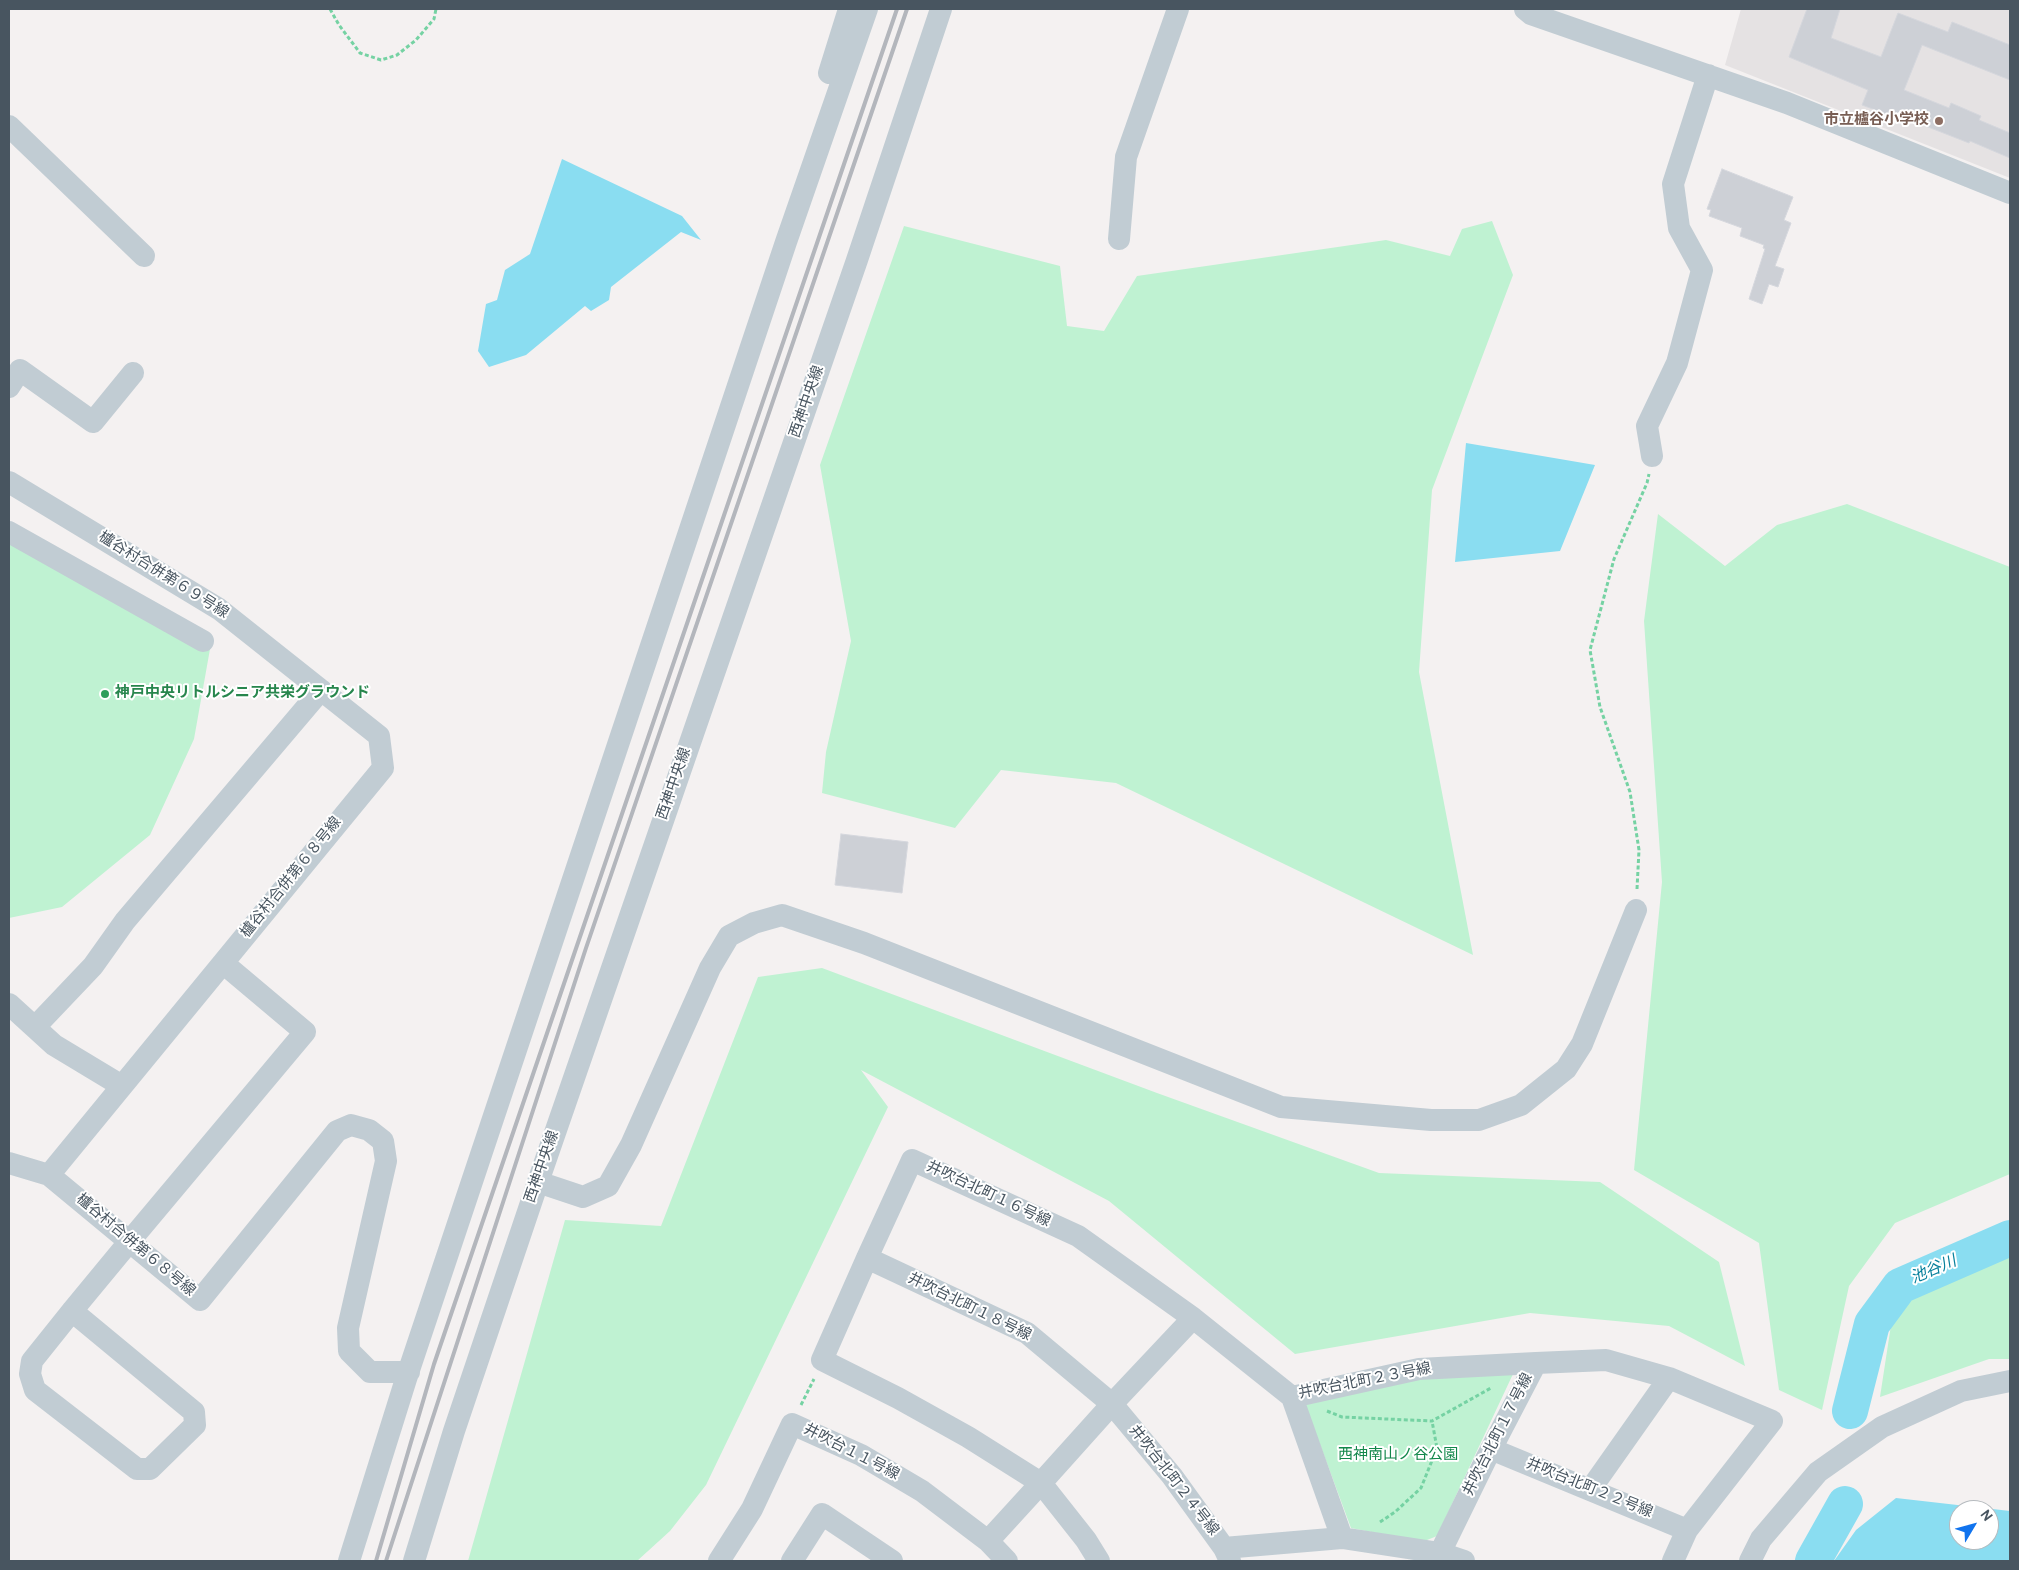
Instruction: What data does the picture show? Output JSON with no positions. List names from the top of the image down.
{
  "streets": {
    "street": [
      "西神中央線",
      "櫨谷村合併第６９号線",
      "櫨谷村合併第６８号線",
      "井吹台北町１６号線",
      "井吹台北町１８号線",
      "井吹台北町２３号線",
      "井吹台北町１７号線",
      "井吹台１１号線",
      "井吹台北町２４号線",
      "井吹台北町２２号線"
    ]
  },
  "crossings": [
    ["櫨谷村合併第６９号線", "櫨谷村合併第６８号線"],
    ["井吹台北町１６号線", "井吹台北町１８号線"],
    ["井吹台北町１６号線", "井吹台北町２３号線"],
    ["井吹台北町１８号線", "井吹台北町２４号線"],
    ["井吹台北町２３号線", "井吹台北町１７号線"],
    ["井吹台北町１７号線", "井吹台北町２２号線"]
  ],
  "water": ["池谷川"],
  "parks": ["西神南山ノ谷公園"],
  "places": ["市立櫨谷小学校", "神戸中央リトルシニア共栄グラウンド"],
  "north": "top right"
}
